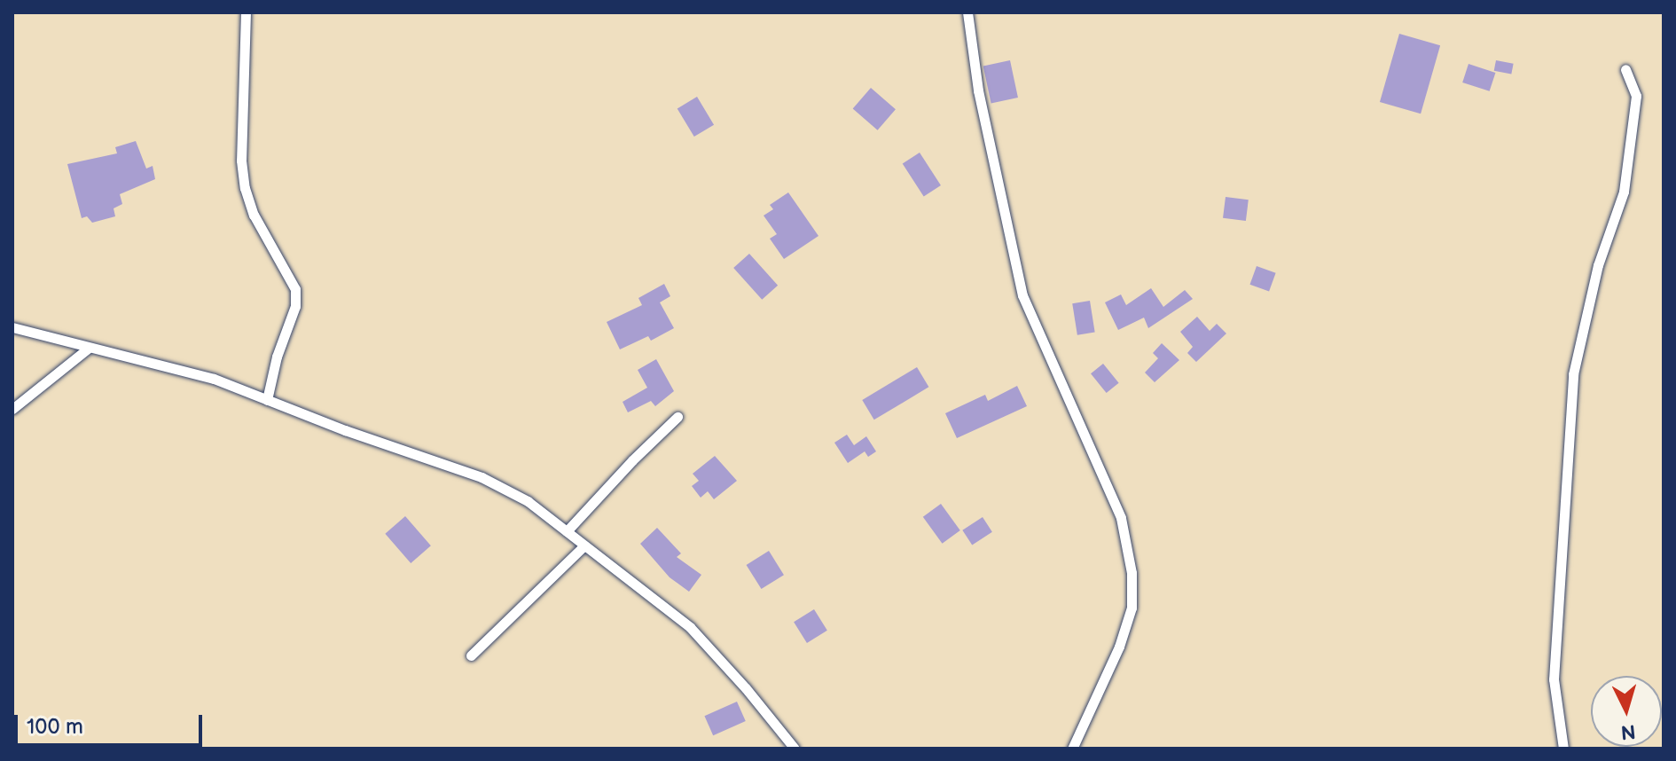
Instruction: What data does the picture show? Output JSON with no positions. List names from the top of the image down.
{
  "scale_bar": "100 m",
  "north": "bottom"
}
